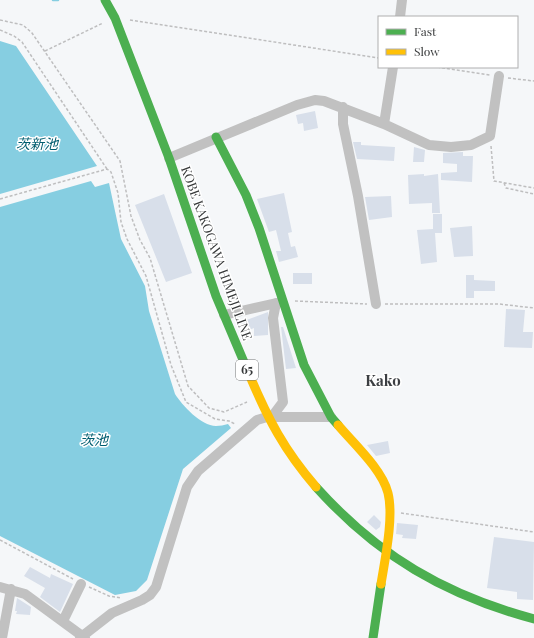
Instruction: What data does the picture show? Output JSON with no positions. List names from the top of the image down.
{
  "streets": {
    "main road": ["KOBE KAKOGAWA HIMEJI LINE", "65"]
  },
  "districts": ["Kako"],
  "water": ["茨新池", "茨池"],
  "legend": ["Fast", "Slow"]
}
